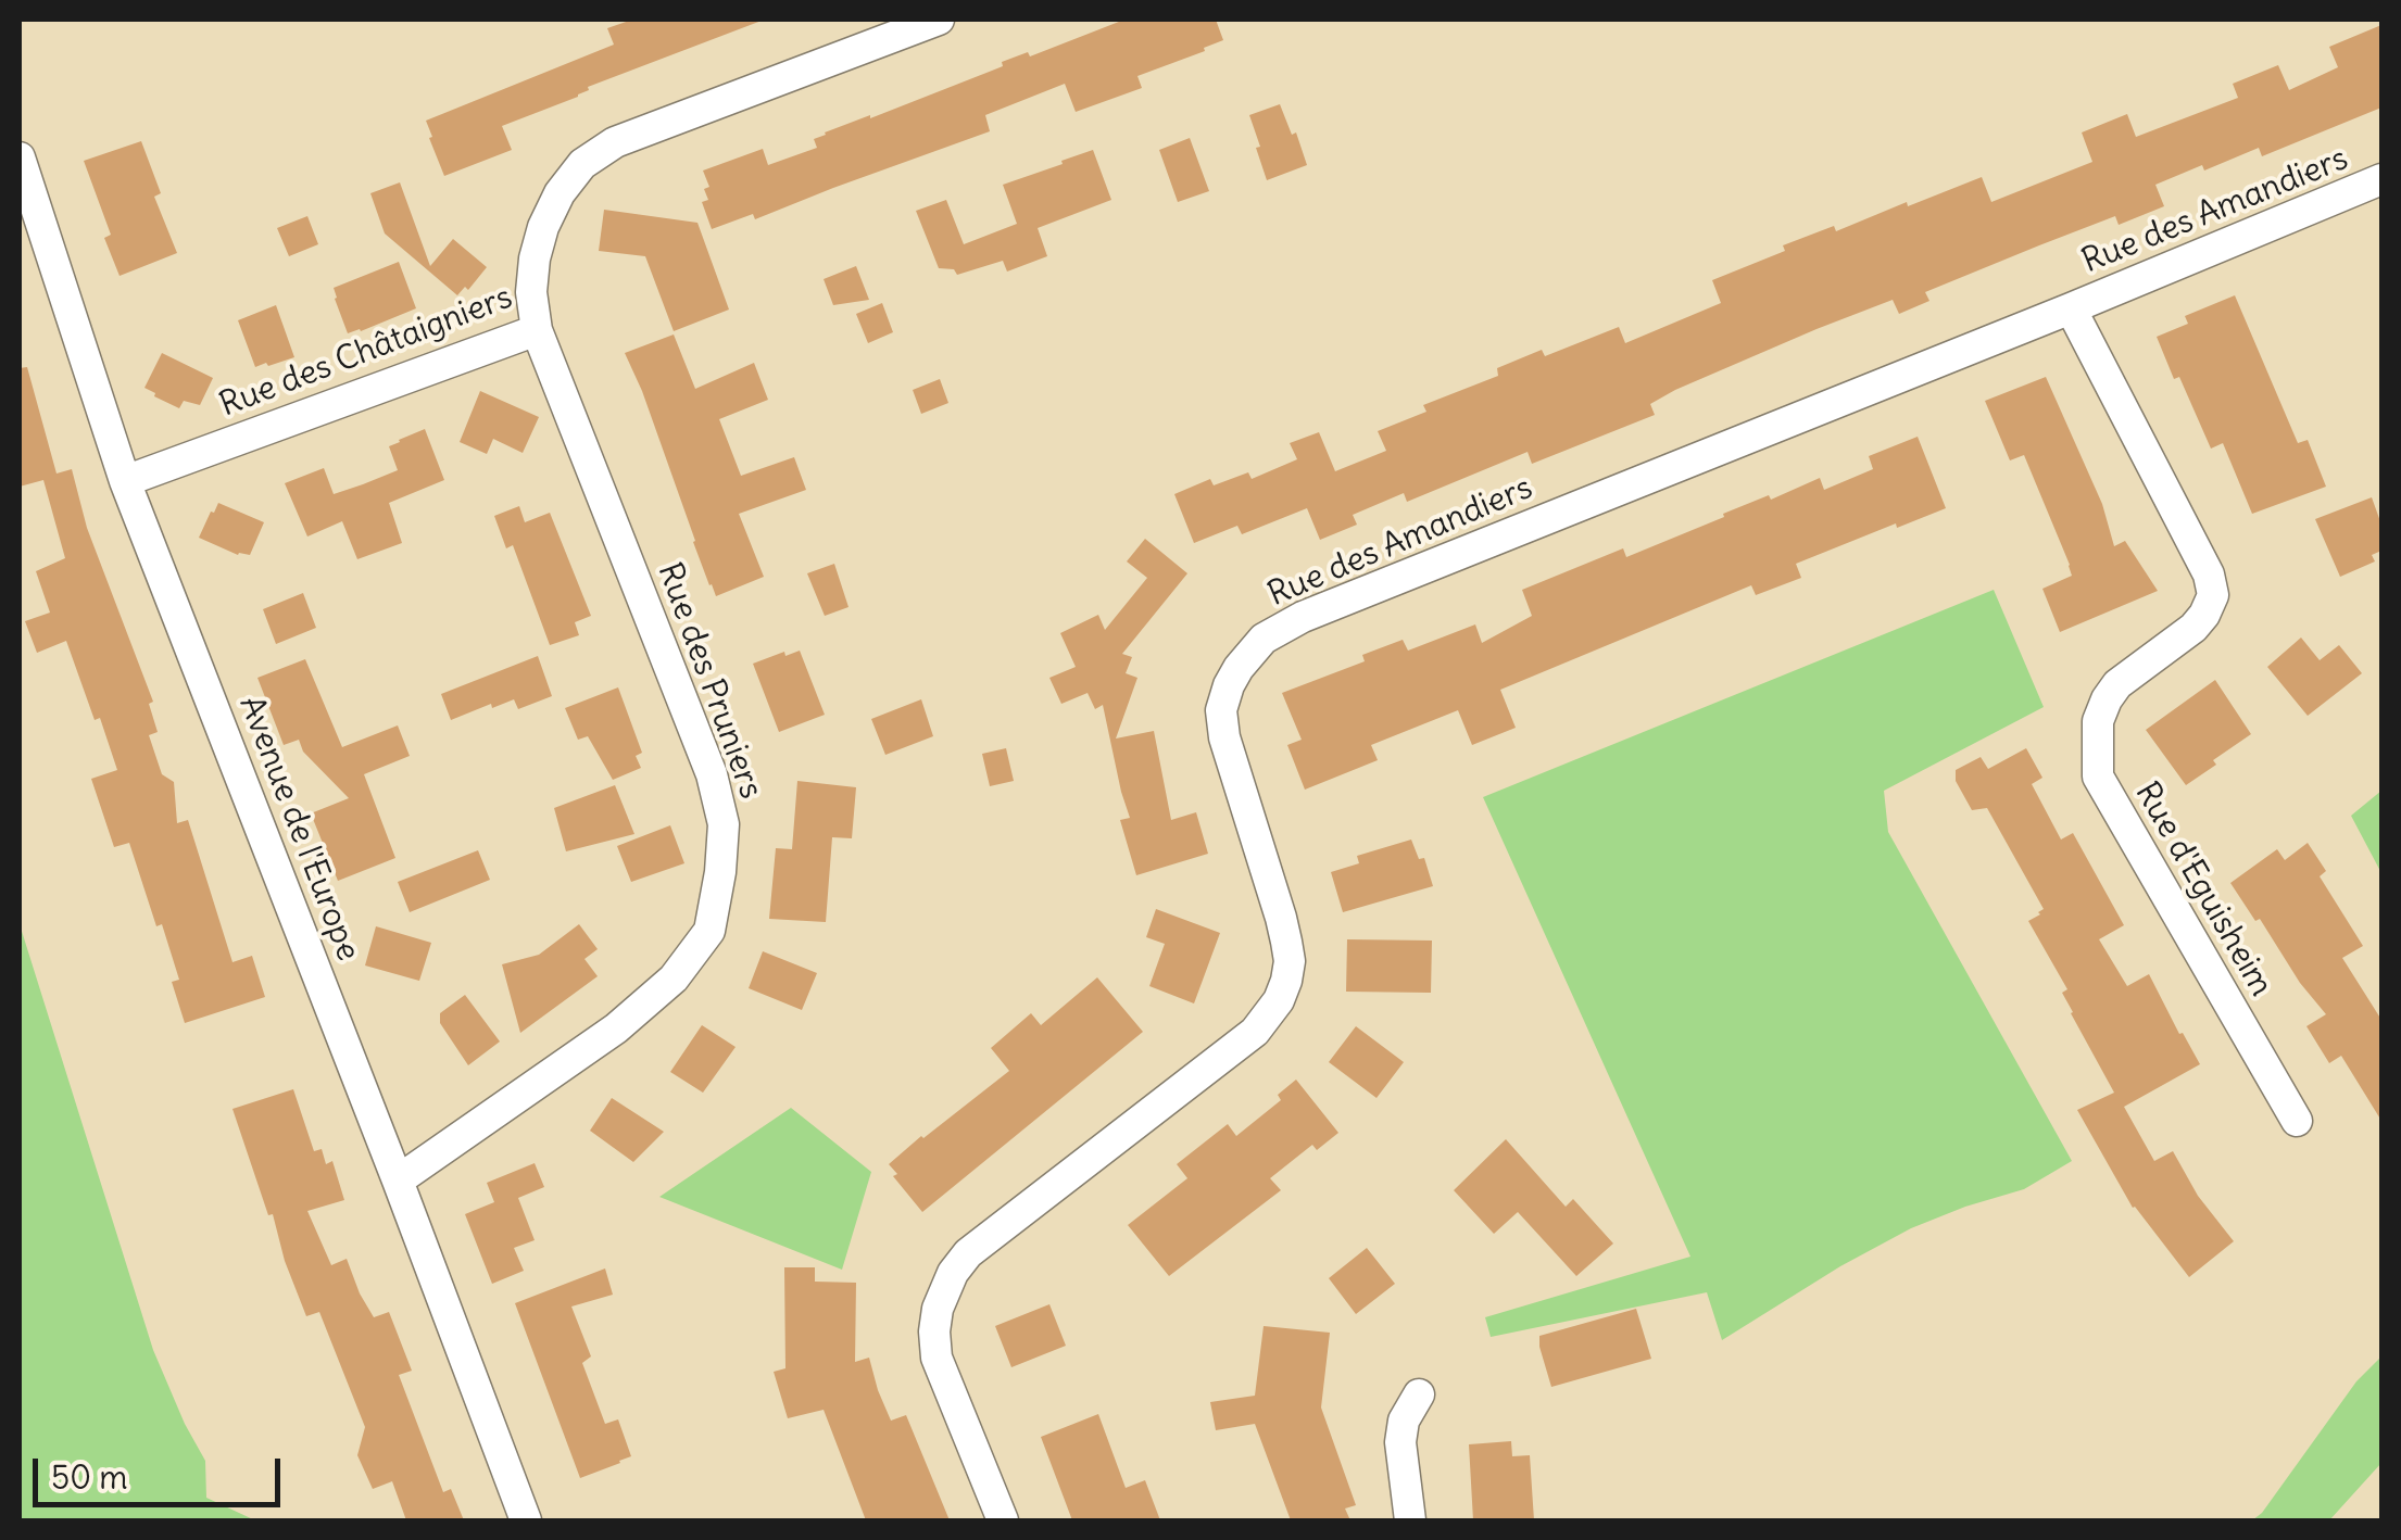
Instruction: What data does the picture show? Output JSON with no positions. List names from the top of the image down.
{
  "streets": {
    "street": [
      "Rue des Amandiers",
      "Rue des Châtaigniers",
      "Rue des Pruniers",
      "Avenue de l'Europe",
      "Rue d'Eguisheim"
    ]
  },
  "crossings": [
    ["Rue des Amandiers", "Rue d'Eguisheim"],
    ["Rue des Châtaigniers", "Rue des Pruniers"],
    ["Rue des Châtaigniers", "Avenue de l'Europe"],
    ["Rue des Pruniers", "Avenue de l'Europe"]
  ],
  "scale_bar": "50 m"
}
